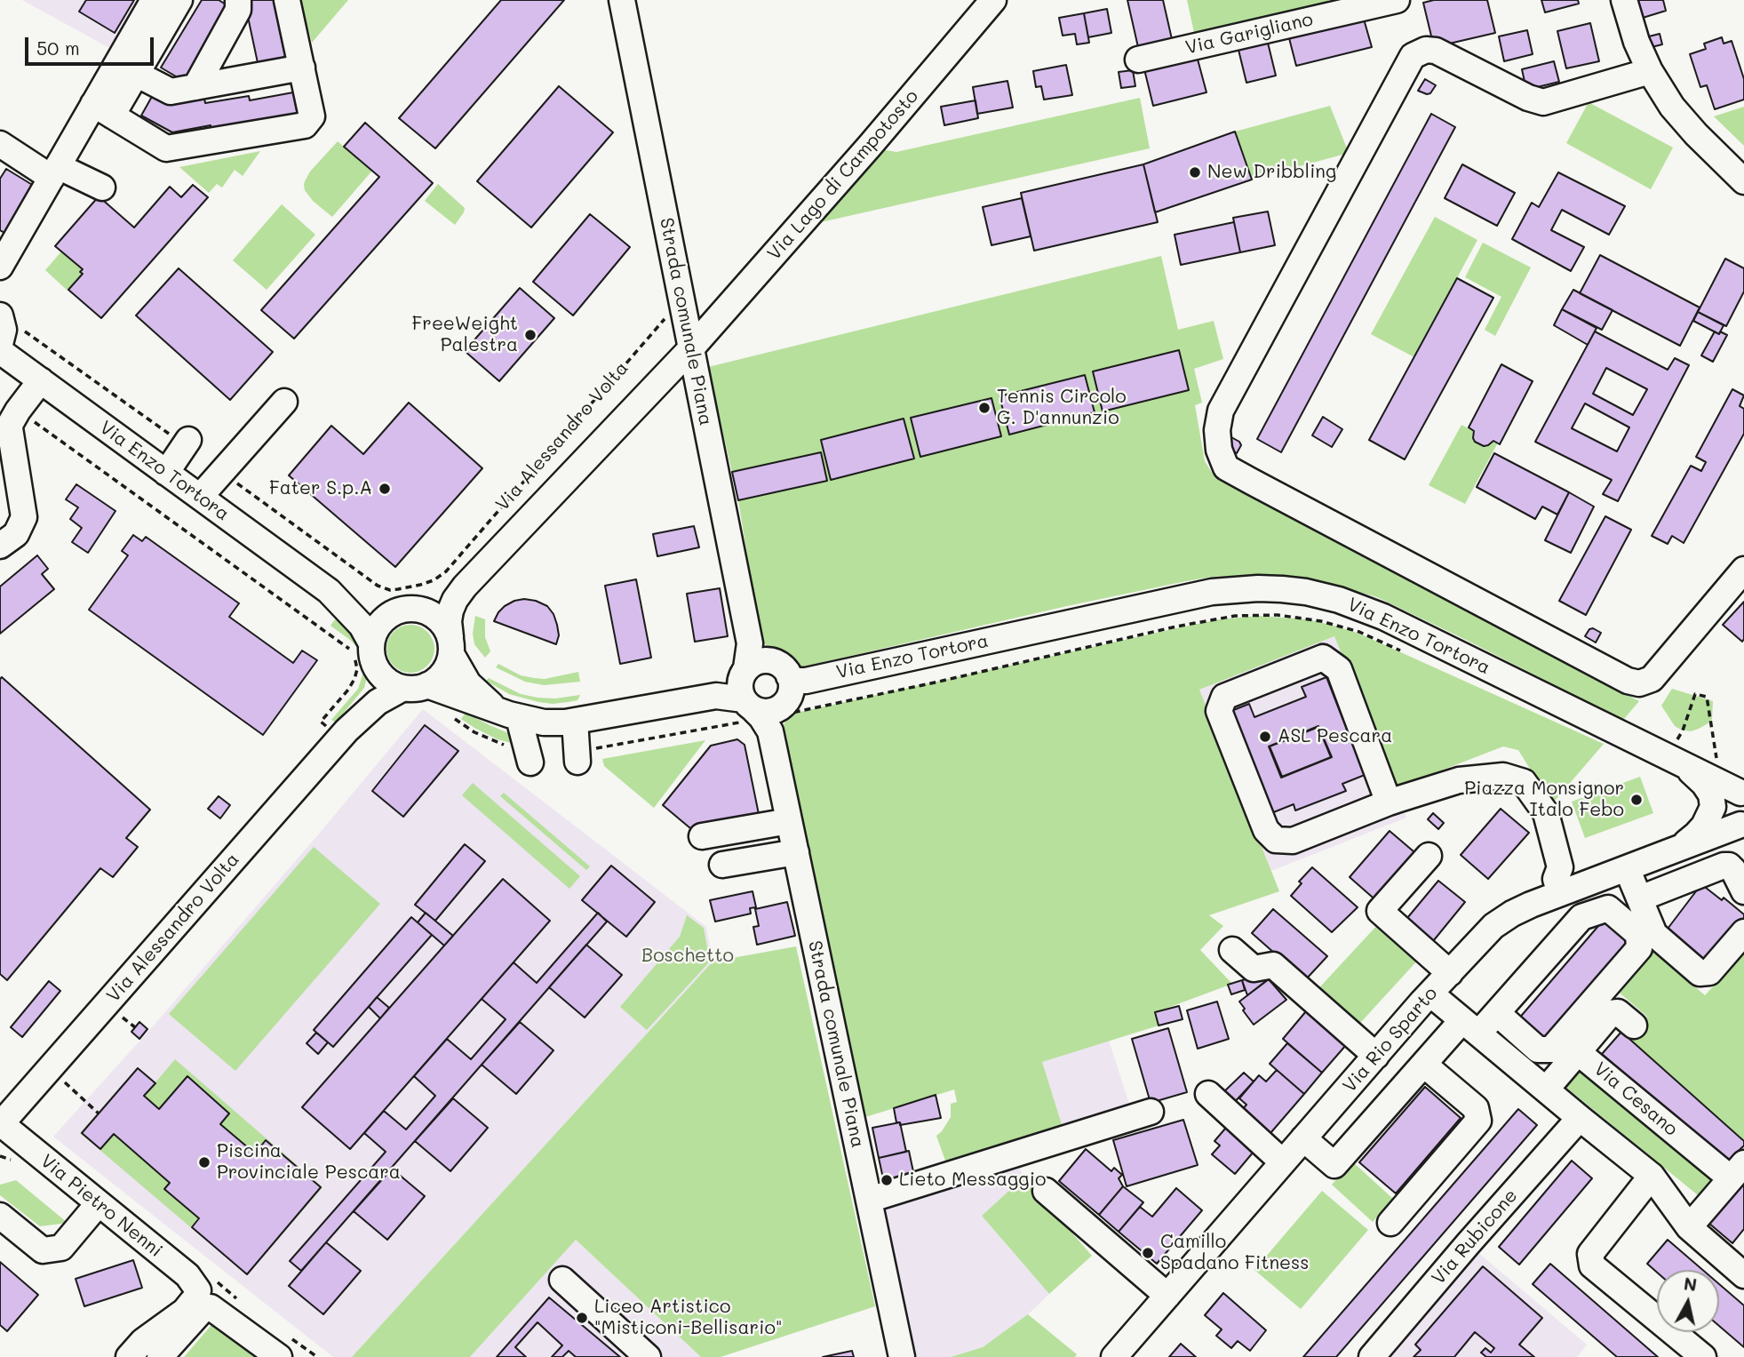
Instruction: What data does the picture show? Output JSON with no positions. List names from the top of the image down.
{
  "streets": {
    "street": [
      "Via Garigliano",
      "Via Lago di Campotosto",
      "Strada comunale Piana",
      "Via Alessandro Volta",
      "Via Enzo Tortora",
      "Via Rio Sparto",
      "Via Cesano",
      "Via Pietro Nenni",
      "Via Rubicone"
    ]
  },
  "crossings": [
    ["Via Lago di Campotosto", "Strada comunale Piana"],
    ["Via Lago di Campotosto", "Via Alessandro Volta"],
    ["Strada comunale Piana", "Via Alessandro Volta"],
    ["Strada comunale Piana", "Via Enzo Tortora"],
    ["Via Alessandro Volta", "Via Enzo Tortora"],
    ["Via Alessandro Volta", "Via Pietro Nenni"]
  ],
  "parks": ["Boschetto"],
  "places": [
    "New Dribbling",
    "FreeWeight Palestra",
    "Tennis Circolo G. D'annunzio",
    "Fater S.p.A",
    "ASL Pescara",
    "Piazza Monsignor Italo Febo",
    "Piscina Provinciale Pescara",
    "Lieto Messaggio",
    "Camillo Spadano Fitness",
    "Liceo Artistico \"Misticoni-Bellisario\""
  ],
  "scale_bar": "50 m",
  "north": "top"
}
